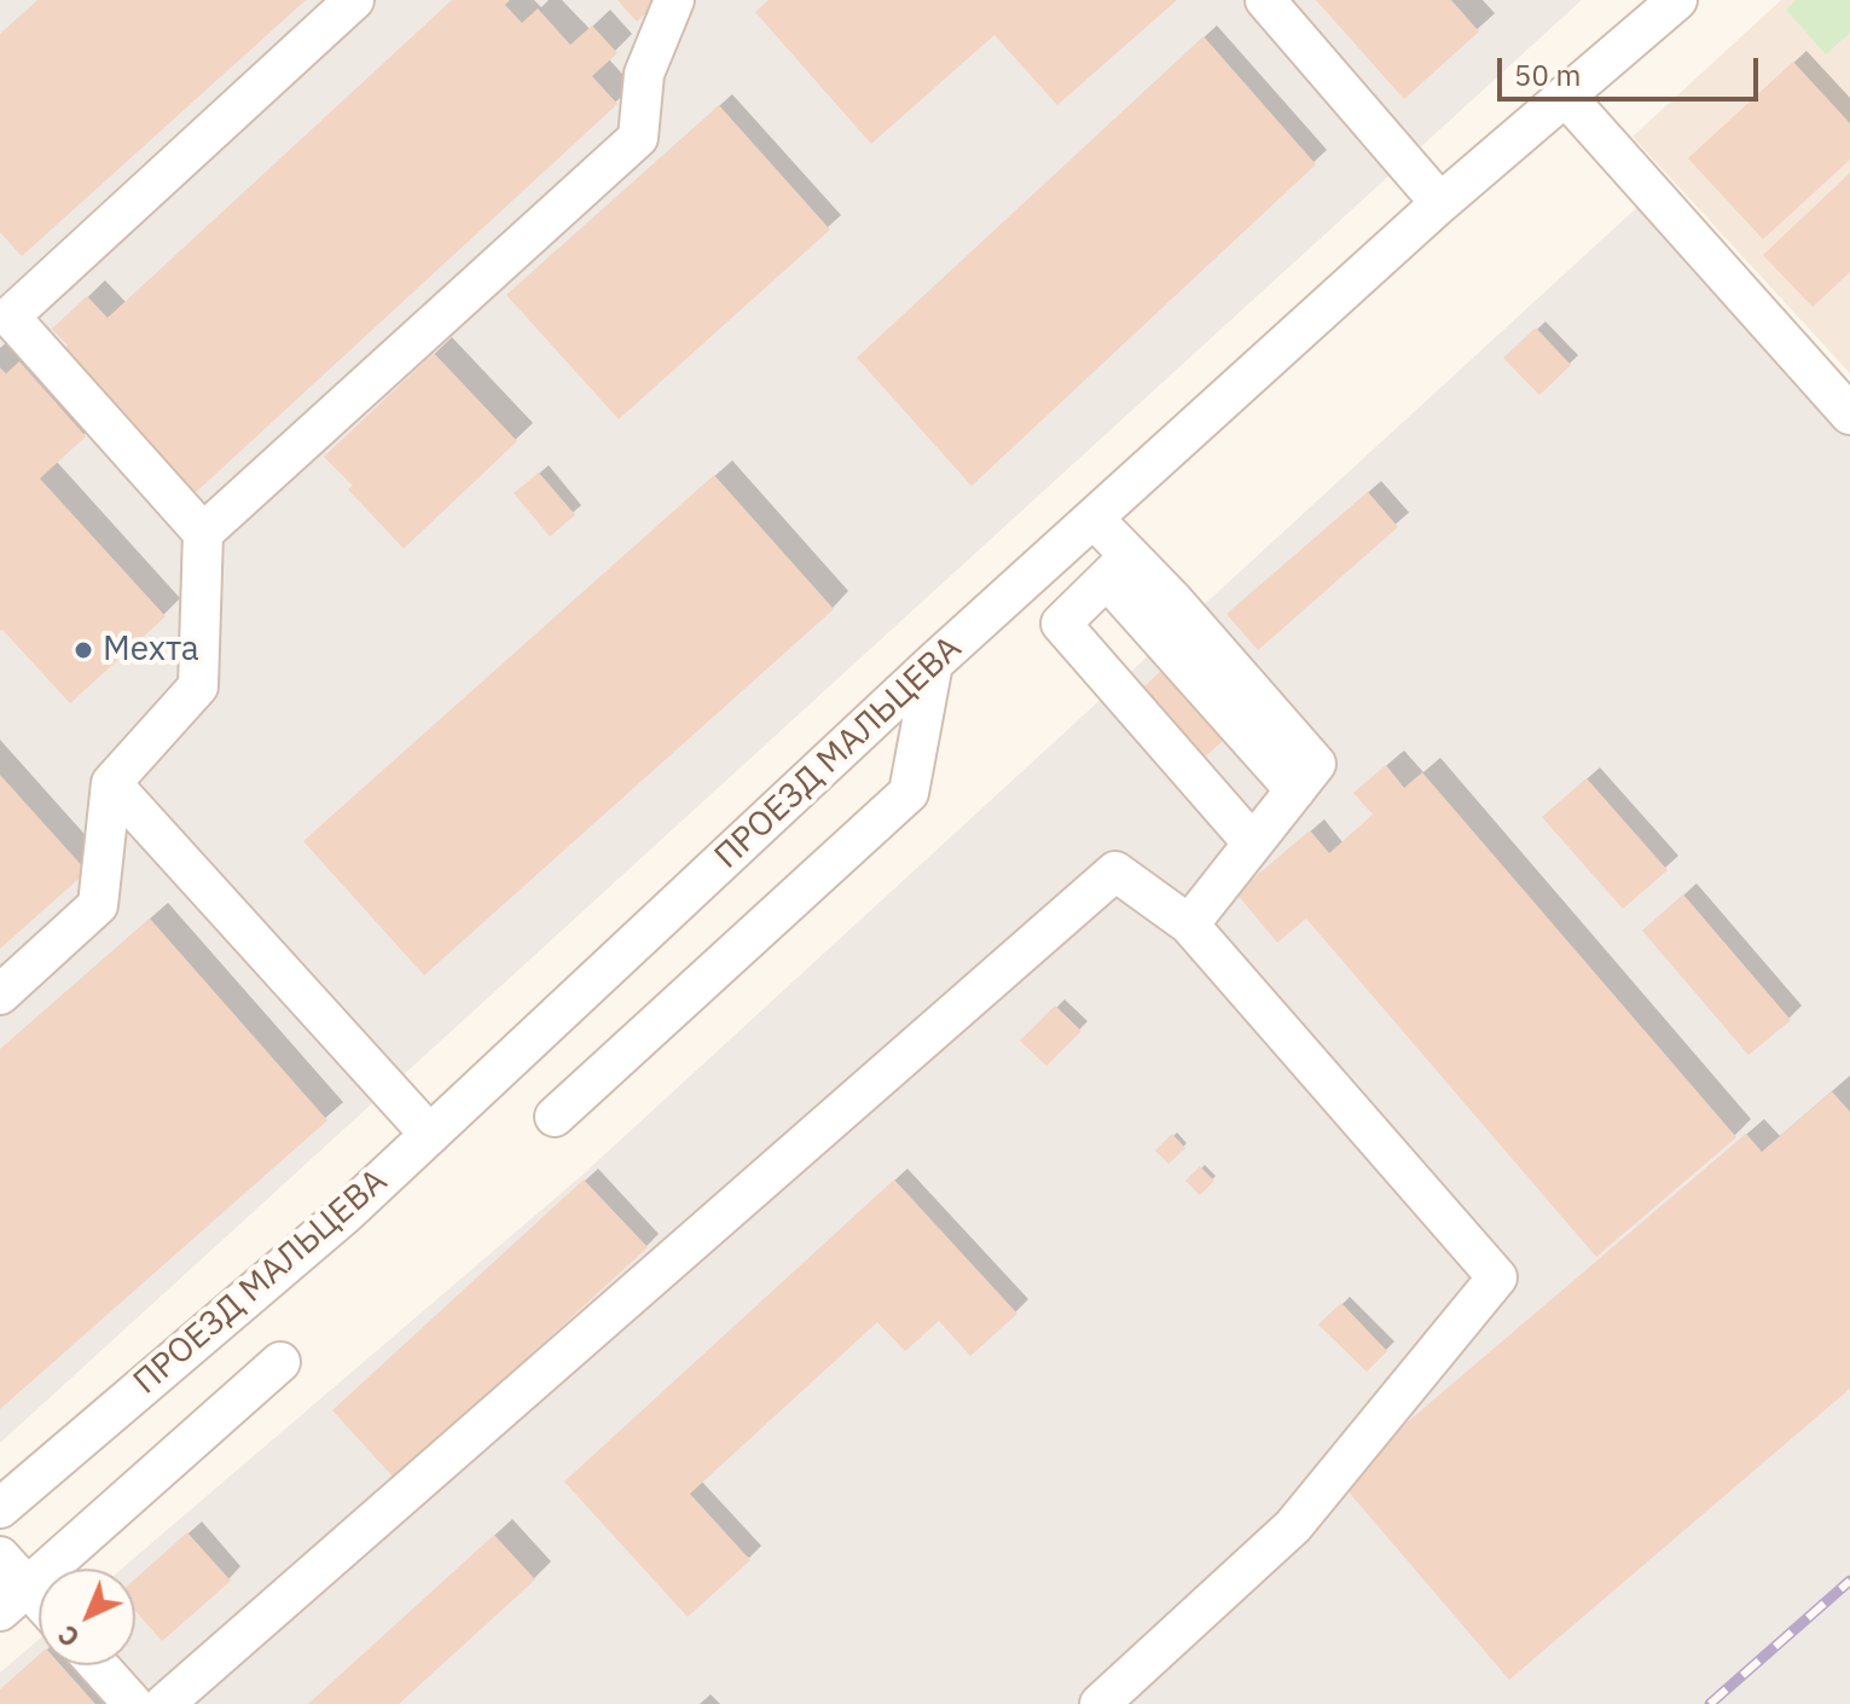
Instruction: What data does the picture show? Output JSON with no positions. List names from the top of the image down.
{
  "streets": {
    "street": ["ПРОЕЗД МАЛЬЦЕВА"]
  },
  "places": ["Мехта"],
  "scale_bar": "50 m",
  "north": "bottom left"
}
